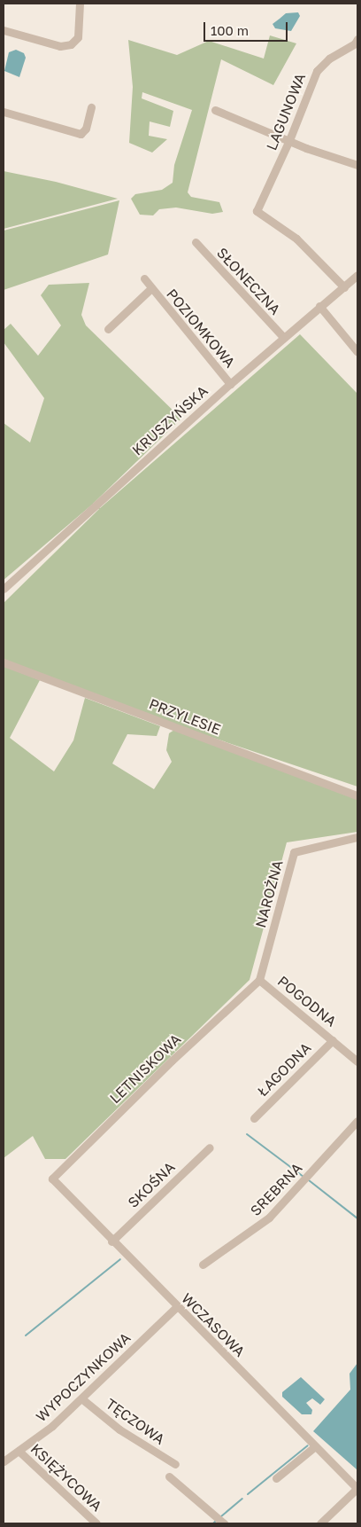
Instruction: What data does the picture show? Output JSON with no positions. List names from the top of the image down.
{
  "streets": {
    "street": [
      "LAGUNOWA",
      "SŁONECZNA",
      "POZIOMKOWA",
      "KRUSZYŃSKA",
      "PRZYLESIE",
      "NAROŻNA",
      "POGODNA",
      "LETNISKOWA",
      "ŁAGODNA",
      "SKOŚNA",
      "SREBRNA",
      "WCZASOWA",
      "WYPOCZYNKOWA",
      "TĘCZOWA",
      "KSIĘŻYCOWA"
    ]
  },
  "crossings": [
    ["LAGUNOWA", "KRUSZYŃSKA"],
    ["SŁONECZNA", "KRUSZYŃSKA"],
    ["POZIOMKOWA", "KRUSZYŃSKA"],
    ["NAROŻNA", "POGODNA"],
    ["NAROŻNA", "LETNISKOWA"],
    ["POGODNA", "LETNISKOWA"],
    ["POGODNA", "ŁAGODNA"],
    ["LETNISKOWA", "WCZASOWA"],
    ["SKOŚNA", "WCZASOWA"],
    ["WCZASOWA", "WYPOCZYNKOWA"],
    ["WYPOCZYNKOWA", "TĘCZOWA"],
    ["WYPOCZYNKOWA", "KSIĘŻYCOWA"]
  ],
  "scale_bar": "100 m"
}
